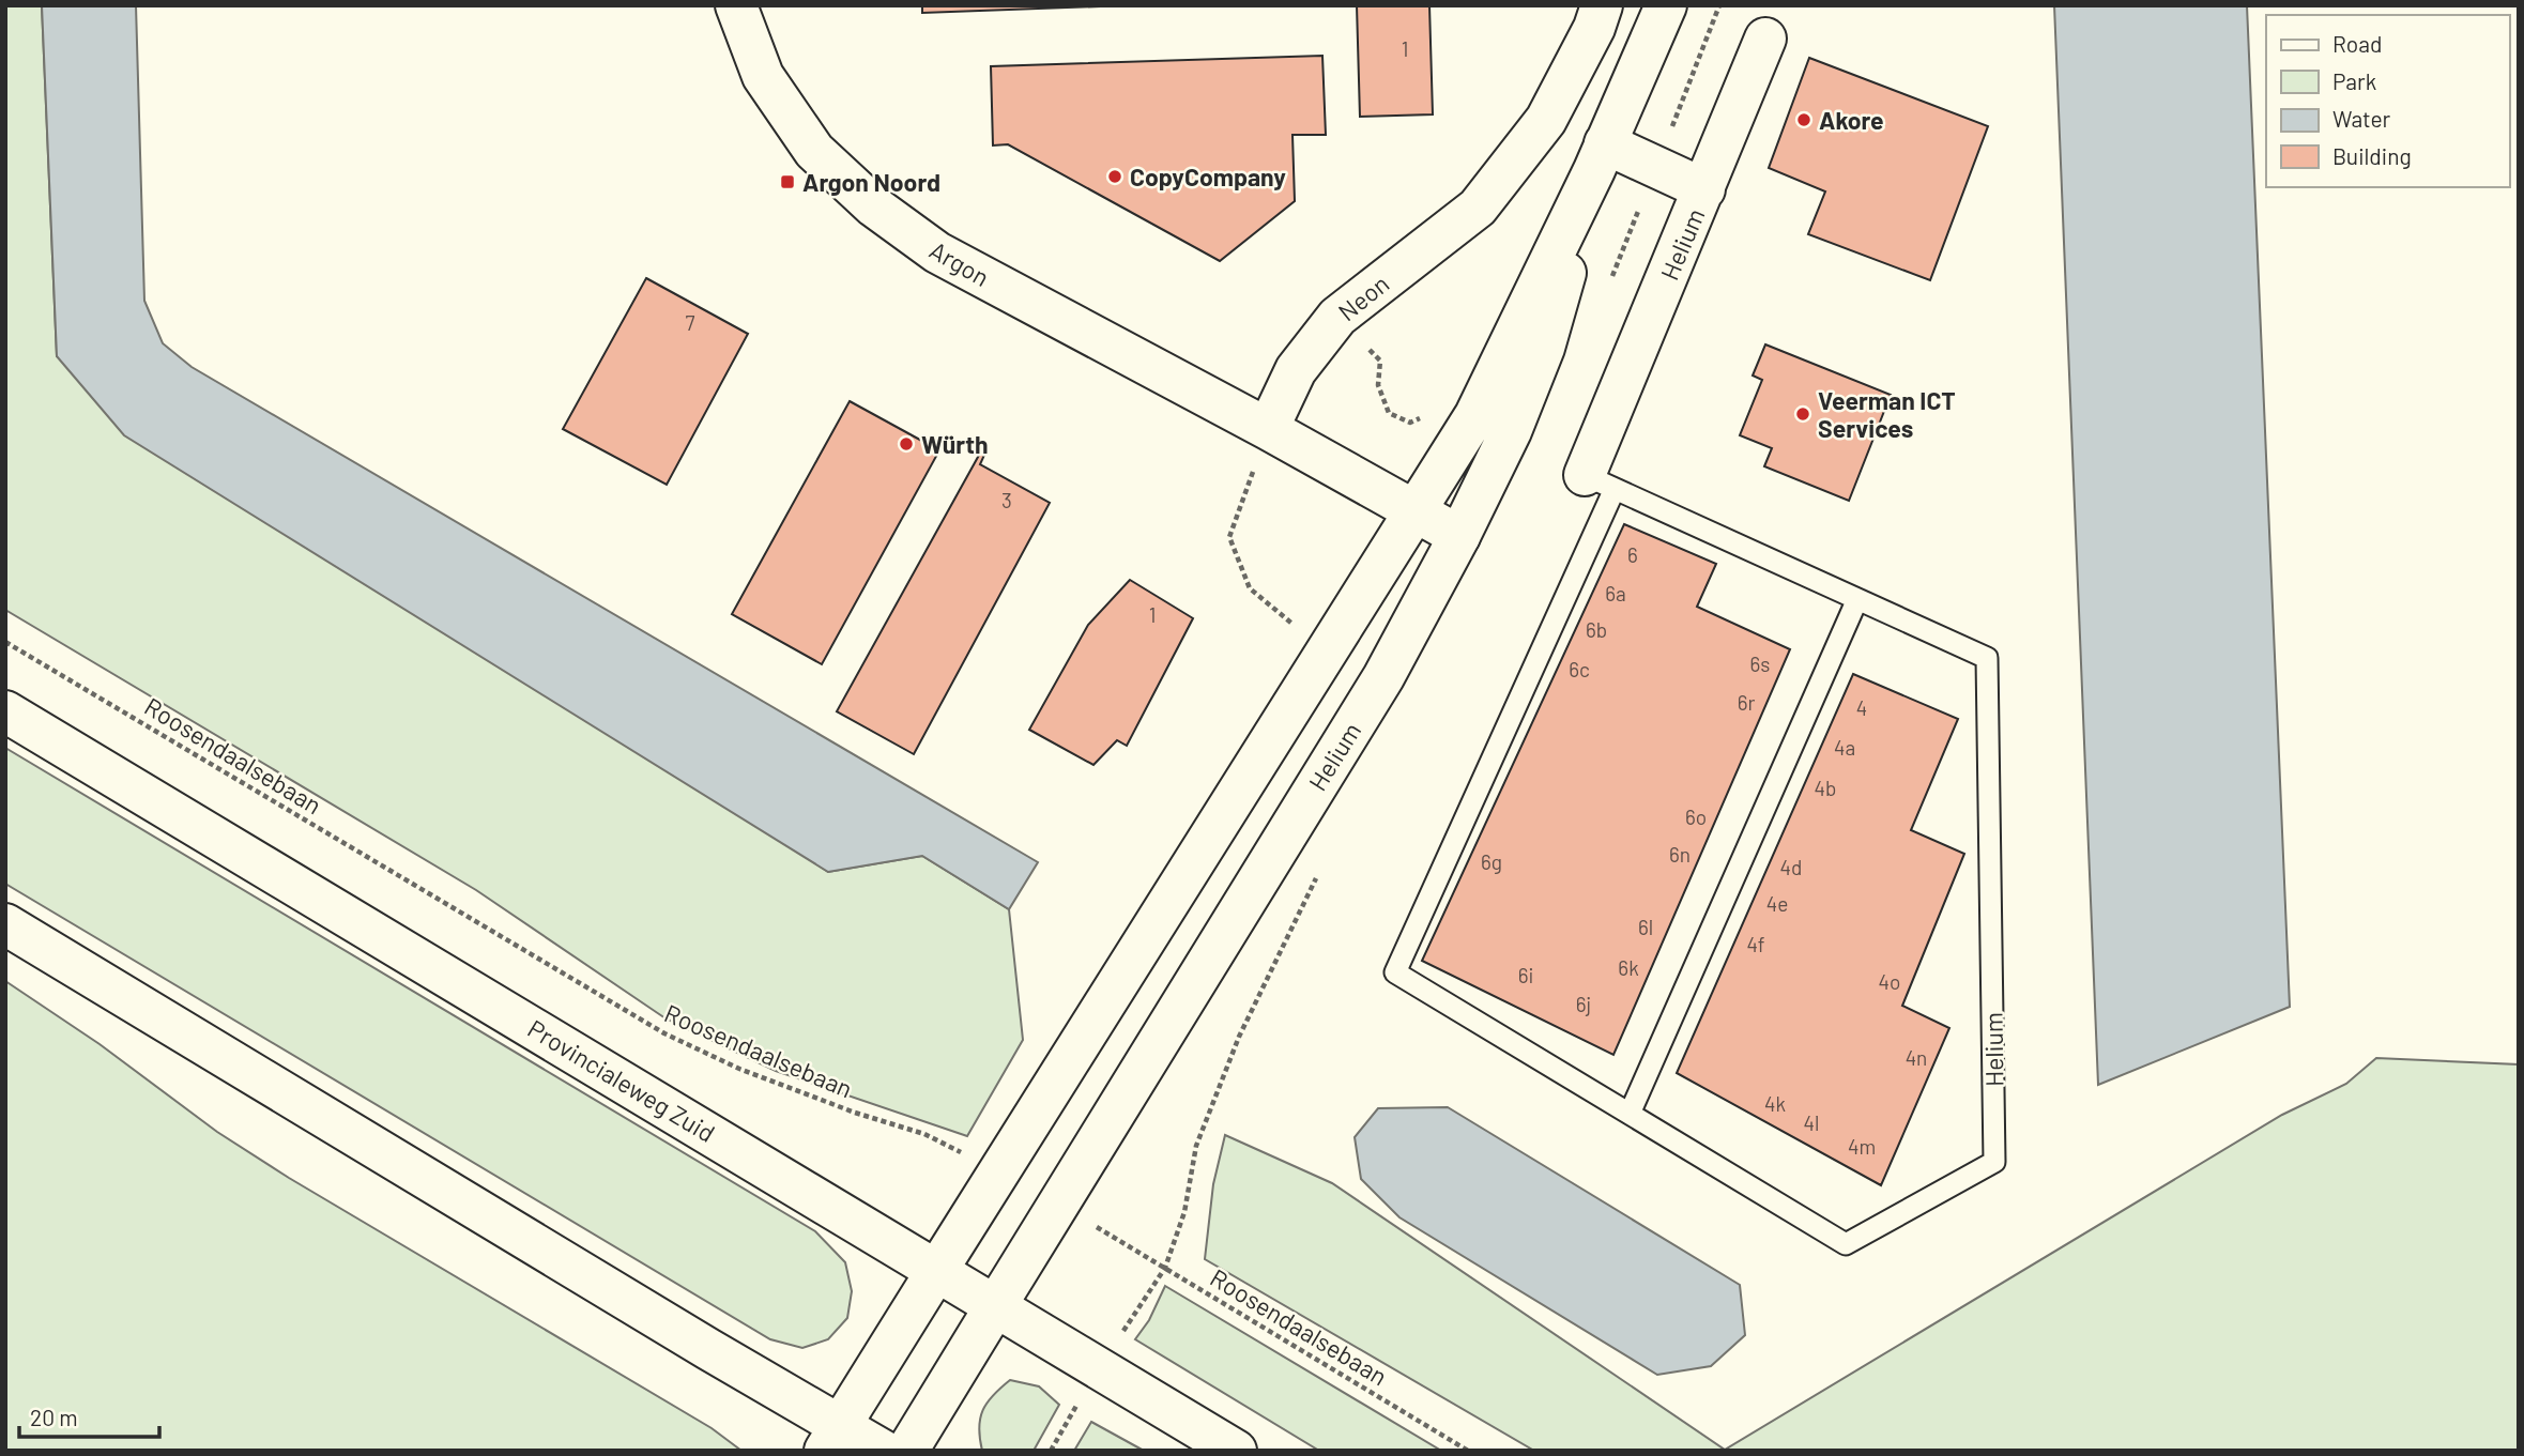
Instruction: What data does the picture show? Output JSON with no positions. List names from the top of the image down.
{
  "streets": {
    "street": [
      "Helium",
      "Argon",
      "Neon",
      "Provincialeweg Zuid"
    ],
    "path": ["Roosendaalsebaan"]
  },
  "crossings": [
    ["Helium", "Roosendaalsebaan"],
    ["Helium", "Provincialeweg Zuid"],
    ["Argon", "Neon"]
  ],
  "places": {
    "other": [
      "Akore",
      "CopyCompany",
      "Veerman ICT Services",
      "Würth"
    ],
    "transit": ["Argon Noord"]
  },
  "house_numbers": [
    "1",
    "7",
    "3",
    "6",
    "6a",
    "1",
    "6b",
    "6s",
    "6c",
    "6r",
    "4",
    "4a",
    "4b",
    "6o",
    "6n",
    "6g",
    "4d",
    "4e",
    "6l",
    "4f",
    "6k",
    "6i",
    "4o",
    "6j",
    "4n",
    "4k",
    "4l",
    "4m"
  ],
  "legend": [
    "Road",
    "Park",
    "Water",
    "Building"
  ],
  "scale_bar": "20 m"
}
